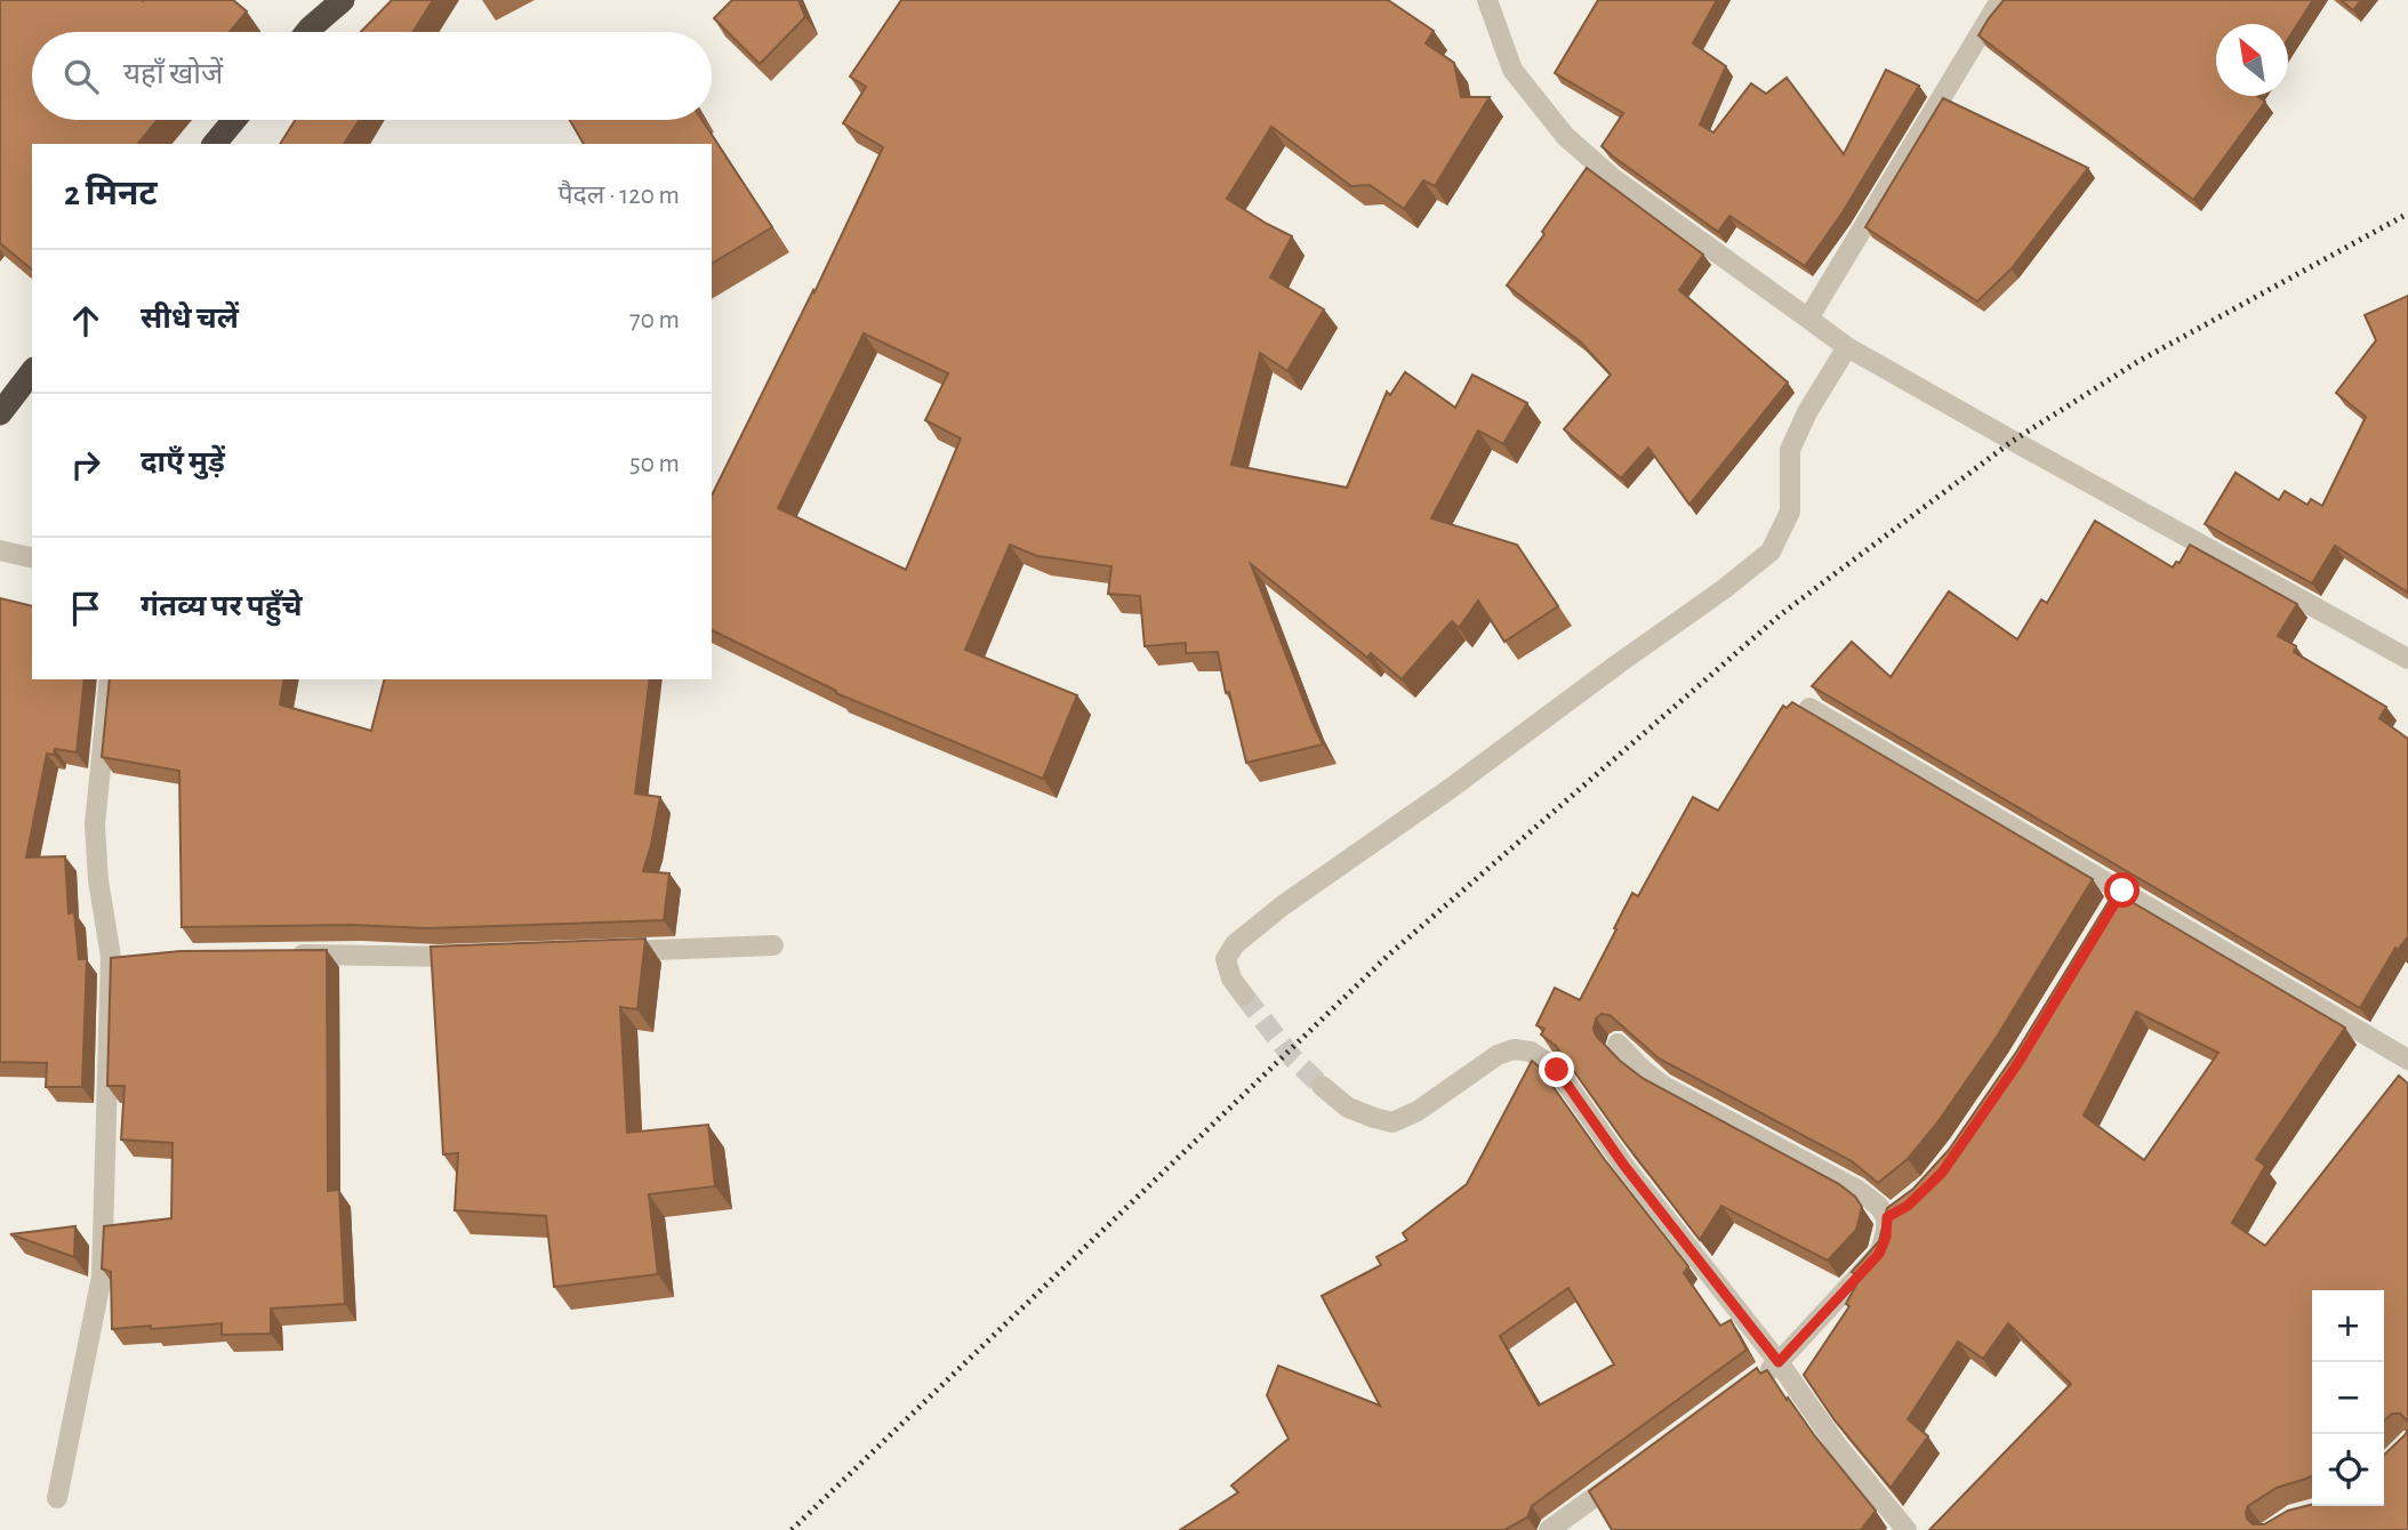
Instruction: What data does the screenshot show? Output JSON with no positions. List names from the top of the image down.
{
  "north": "top left",
  "page": {
    "search": "यहाँ खोजें",
    "heading": ["2 मिनट", "पैदल · 120 m"],
    "list": [
      ["सीधे चलें", "70 m"],
      ["दाएँ मुड़ें", "50 m"],
      "गंतव्य पर पहुँचे"
    ],
    "map_buttons": ["+", "−"]
  }
}
